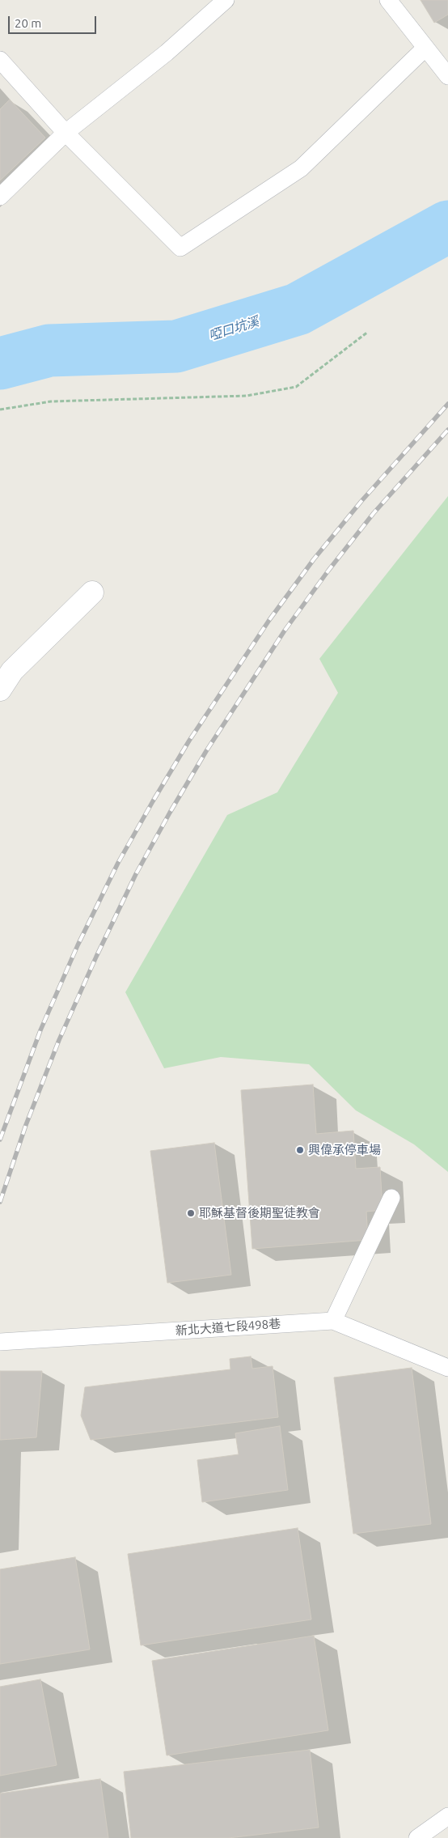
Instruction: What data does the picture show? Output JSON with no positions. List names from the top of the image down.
{
  "streets": {
    "lane": ["新北大道七段498巷"]
  },
  "water": ["啞口坑溪"],
  "places": ["興偉承停車場", "耶穌基督後期聖徒教會"],
  "scale_bar": "20 m"
}
